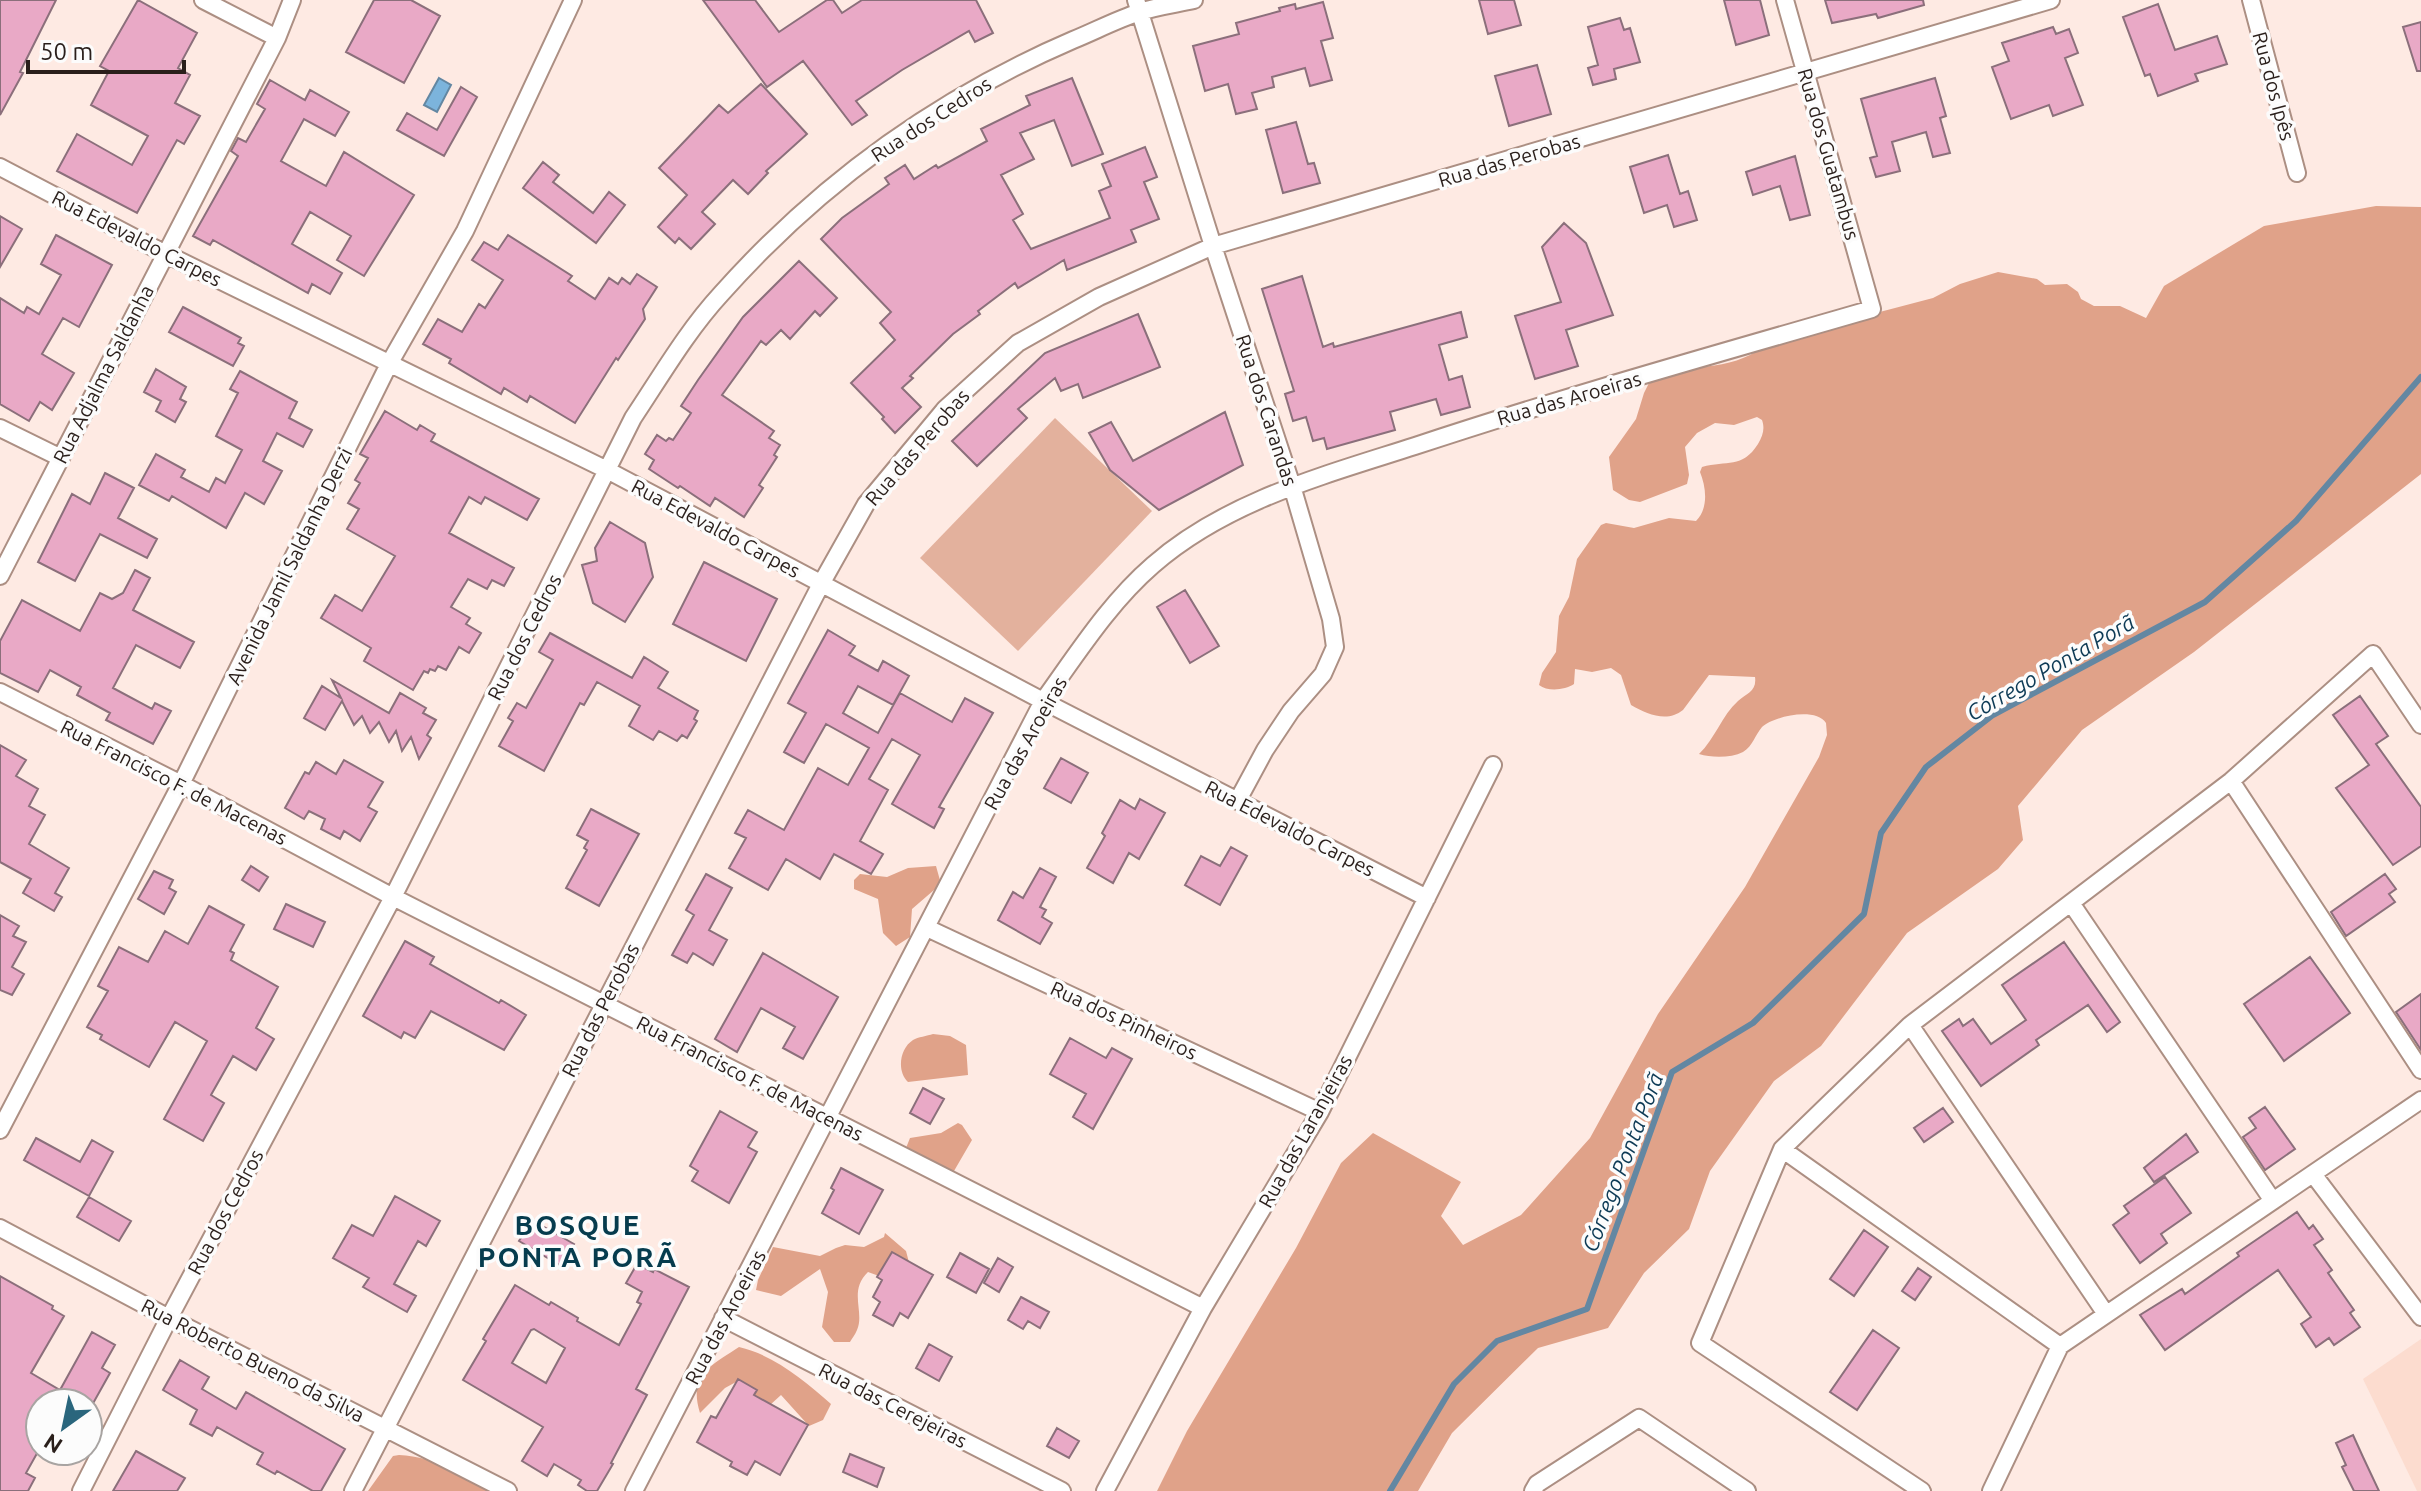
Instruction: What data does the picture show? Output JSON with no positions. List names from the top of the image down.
{
  "streets": {
    "street": [
      "Rua dos Ipês",
      "Rua dos Cedros",
      "Rua dos Guatambus",
      "Rua das Perobas",
      "Rua Edevaldo Carpes",
      "Rua Adjalma Saldanha",
      "Rua das Aroeiras",
      "Rua dos Carandas",
      "Avenida Jamil Saldanha Derzi",
      "Rua Francisco F. de Macenas",
      "Rua dos Pinheiros",
      "Rua das Laranjeiras",
      "Rua Roberto Bueno da Silva",
      "Rua das Cerejeiras"
    ]
  },
  "crossings": [
    ["Rua dos Cedros", "Rua Edevaldo Carpes"],
    ["Rua dos Cedros", "Rua dos Carandas"],
    ["Rua dos Cedros", "Rua Francisco F. de Macenas"],
    ["Rua dos Cedros", "Rua Roberto Bueno da Silva"],
    ["Rua dos Guatambus", "Rua das Perobas"],
    ["Rua dos Guatambus", "Rua das Aroeiras"],
    ["Rua das Perobas", "Rua Edevaldo Carpes"],
    ["Rua das Perobas", "Rua dos Carandas"],
    ["Rua das Perobas", "Rua Francisco F. de Macenas"],
    ["Rua das Perobas", "Rua Roberto Bueno da Silva"],
    ["Rua Edevaldo Carpes", "Rua Adjalma Saldanha"],
    ["Rua Edevaldo Carpes", "Rua das Aroeiras"],
    ["Rua Edevaldo Carpes", "Rua dos Carandas"],
    ["Rua Edevaldo Carpes", "Avenida Jamil Saldanha Derzi"],
    ["Rua Edevaldo Carpes", "Rua das Laranjeiras"],
    ["Rua das Aroeiras", "Rua dos Carandas"],
    ["Rua das Aroeiras", "Rua Francisco F. de Macenas"],
    ["Rua das Aroeiras", "Rua dos Pinheiros"],
    ["Rua das Aroeiras", "Rua das Cerejeiras"],
    ["Avenida Jamil Saldanha Derzi", "Rua Francisco F. de Macenas"],
    ["Rua Francisco F. de Macenas", "Rua das Laranjeiras"],
    ["Rua dos Pinheiros", "Rua das Laranjeiras"]
  ],
  "districts": ["BOSQUE PONTA PORÃ"],
  "water": ["Córrego Ponta Porã"],
  "scale_bar": "50 m",
  "north": "bottom left"
}
